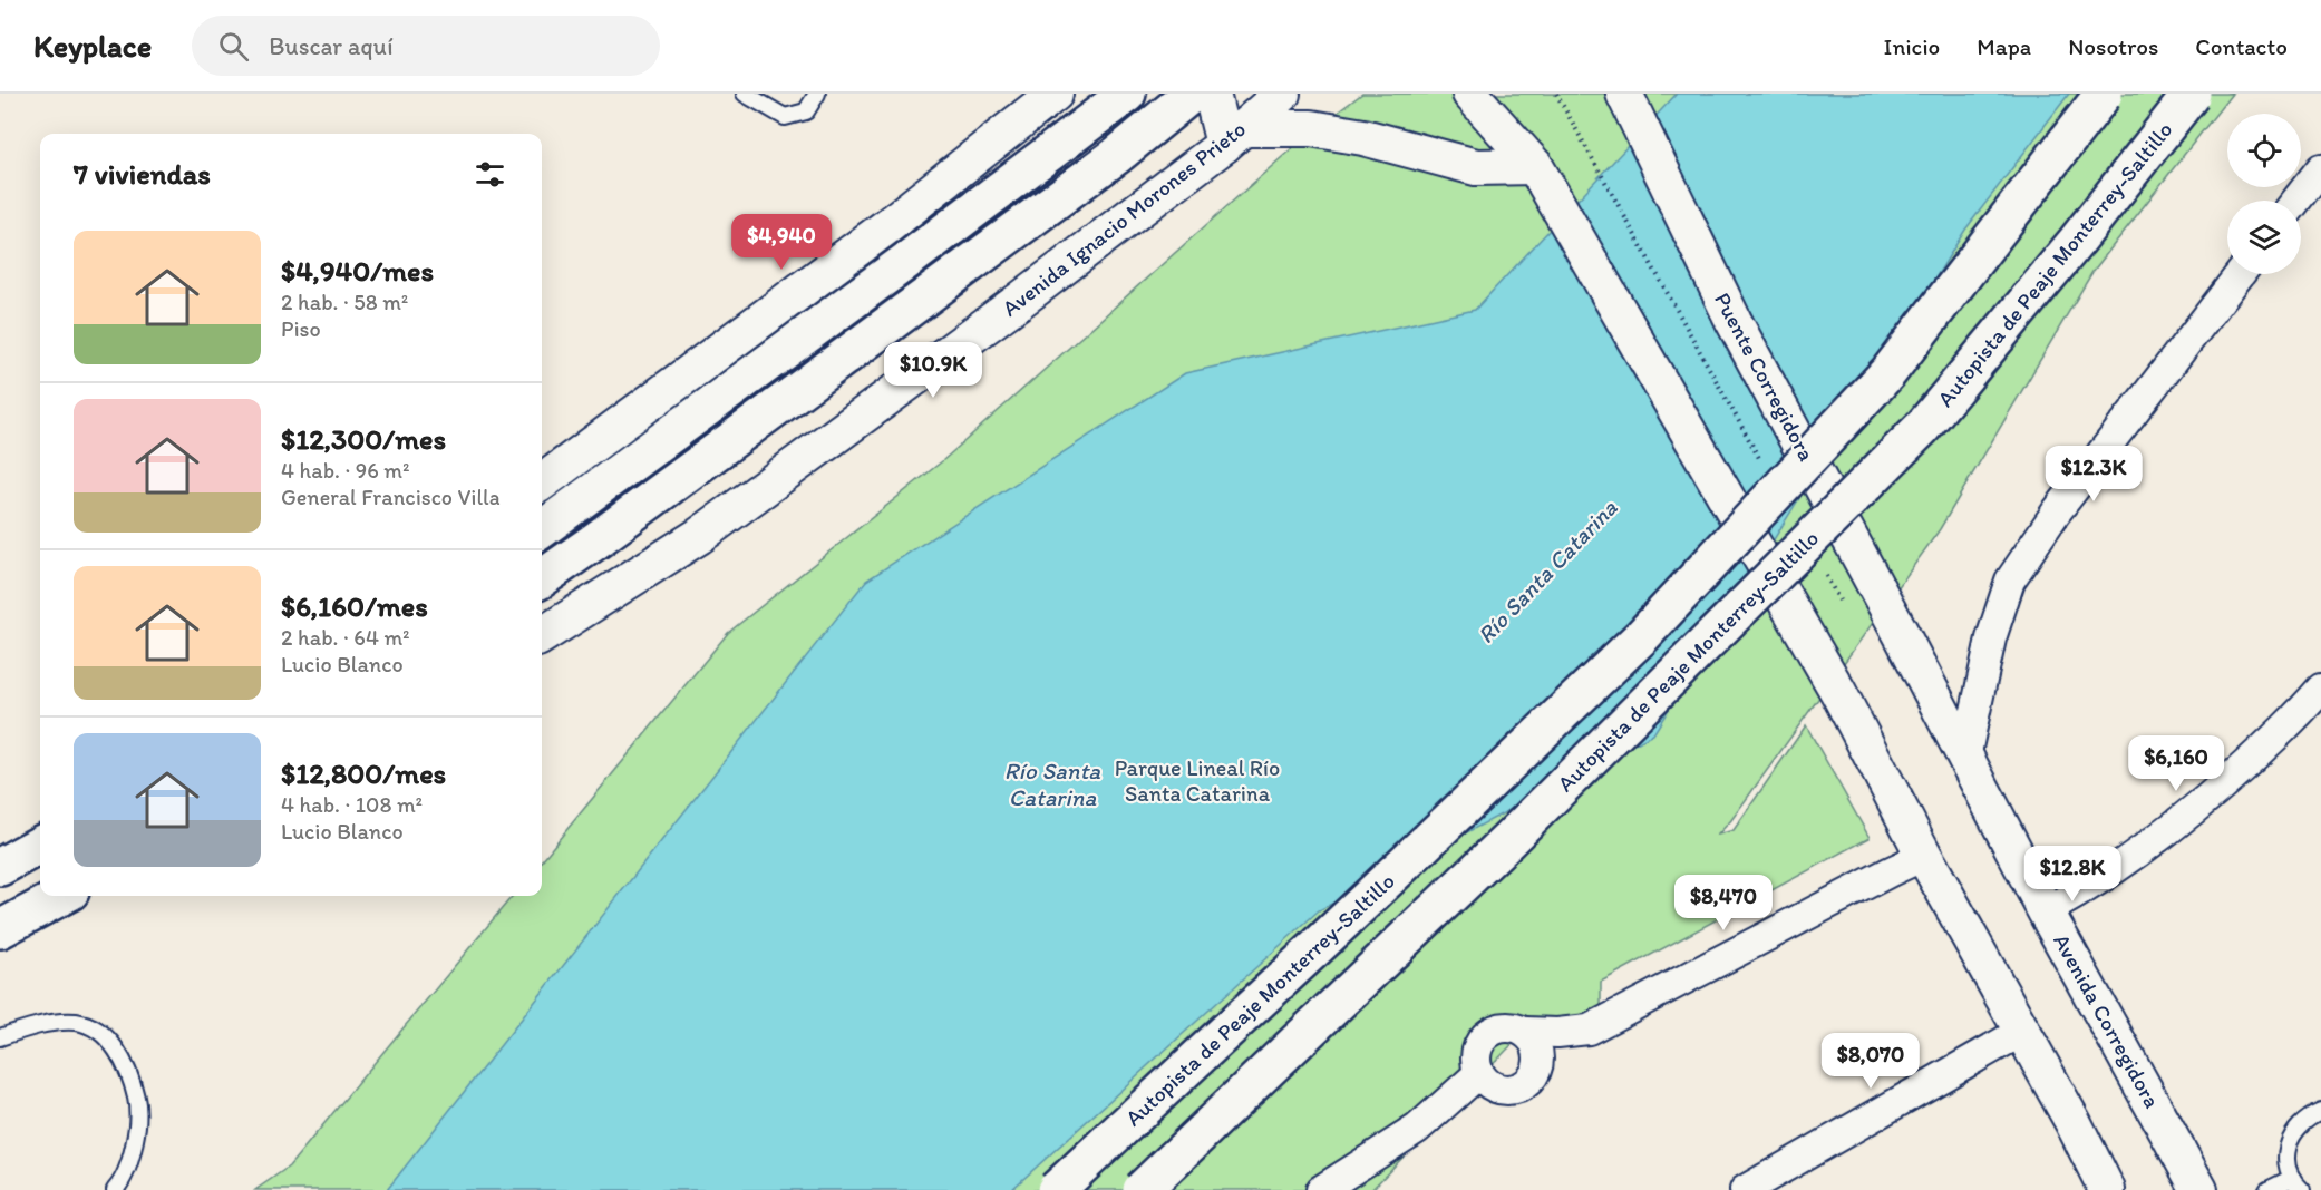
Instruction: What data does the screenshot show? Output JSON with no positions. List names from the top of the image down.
{
  "streets": {
    "main road": ["Autopista de Peaje Monterrey-Saltillo"],
    "street": ["Avenida Ignacio Morones Prieto", "Puente Corregidora", "Avenida Corregidora"]
  },
  "crossings": [
    ["Puente Corregidora", "Avenida Corregidora"]
  ],
  "water": ["Río Santa Catarina"],
  "parks": ["Parque Lineal Río Santa Catarina"],
  "page": {
    "header": "Keyplace",
    "search": "Buscar aquí",
    "nav": [
      "Inicio",
      "Mapa",
      "Nosotros",
      "Contacto"
    ],
    "heading": "7 viviendas",
    "price": [
      "$4,940",
      "$10.9K",
      "$12.3K",
      "$6,160",
      "$12.8K",
      "$8,470",
      "$8,070"
    ],
    "list": [
      {
        "name": "$4,940/mes",
        "note": "2 hab. · 58 m² · Piso"
      },
      {
        "name": "$12,300/mes",
        "note": "4 hab. · 96 m² · General Francisco Villa"
      },
      {
        "name": "$6,160/mes",
        "note": "2 hab. · 64 m² · Lucio Blanco"
      },
      {
        "name": "$12,800/mes",
        "note": "4 hab. · 108 m² · Lucio Blanco"
      }
    ]
  }
}
